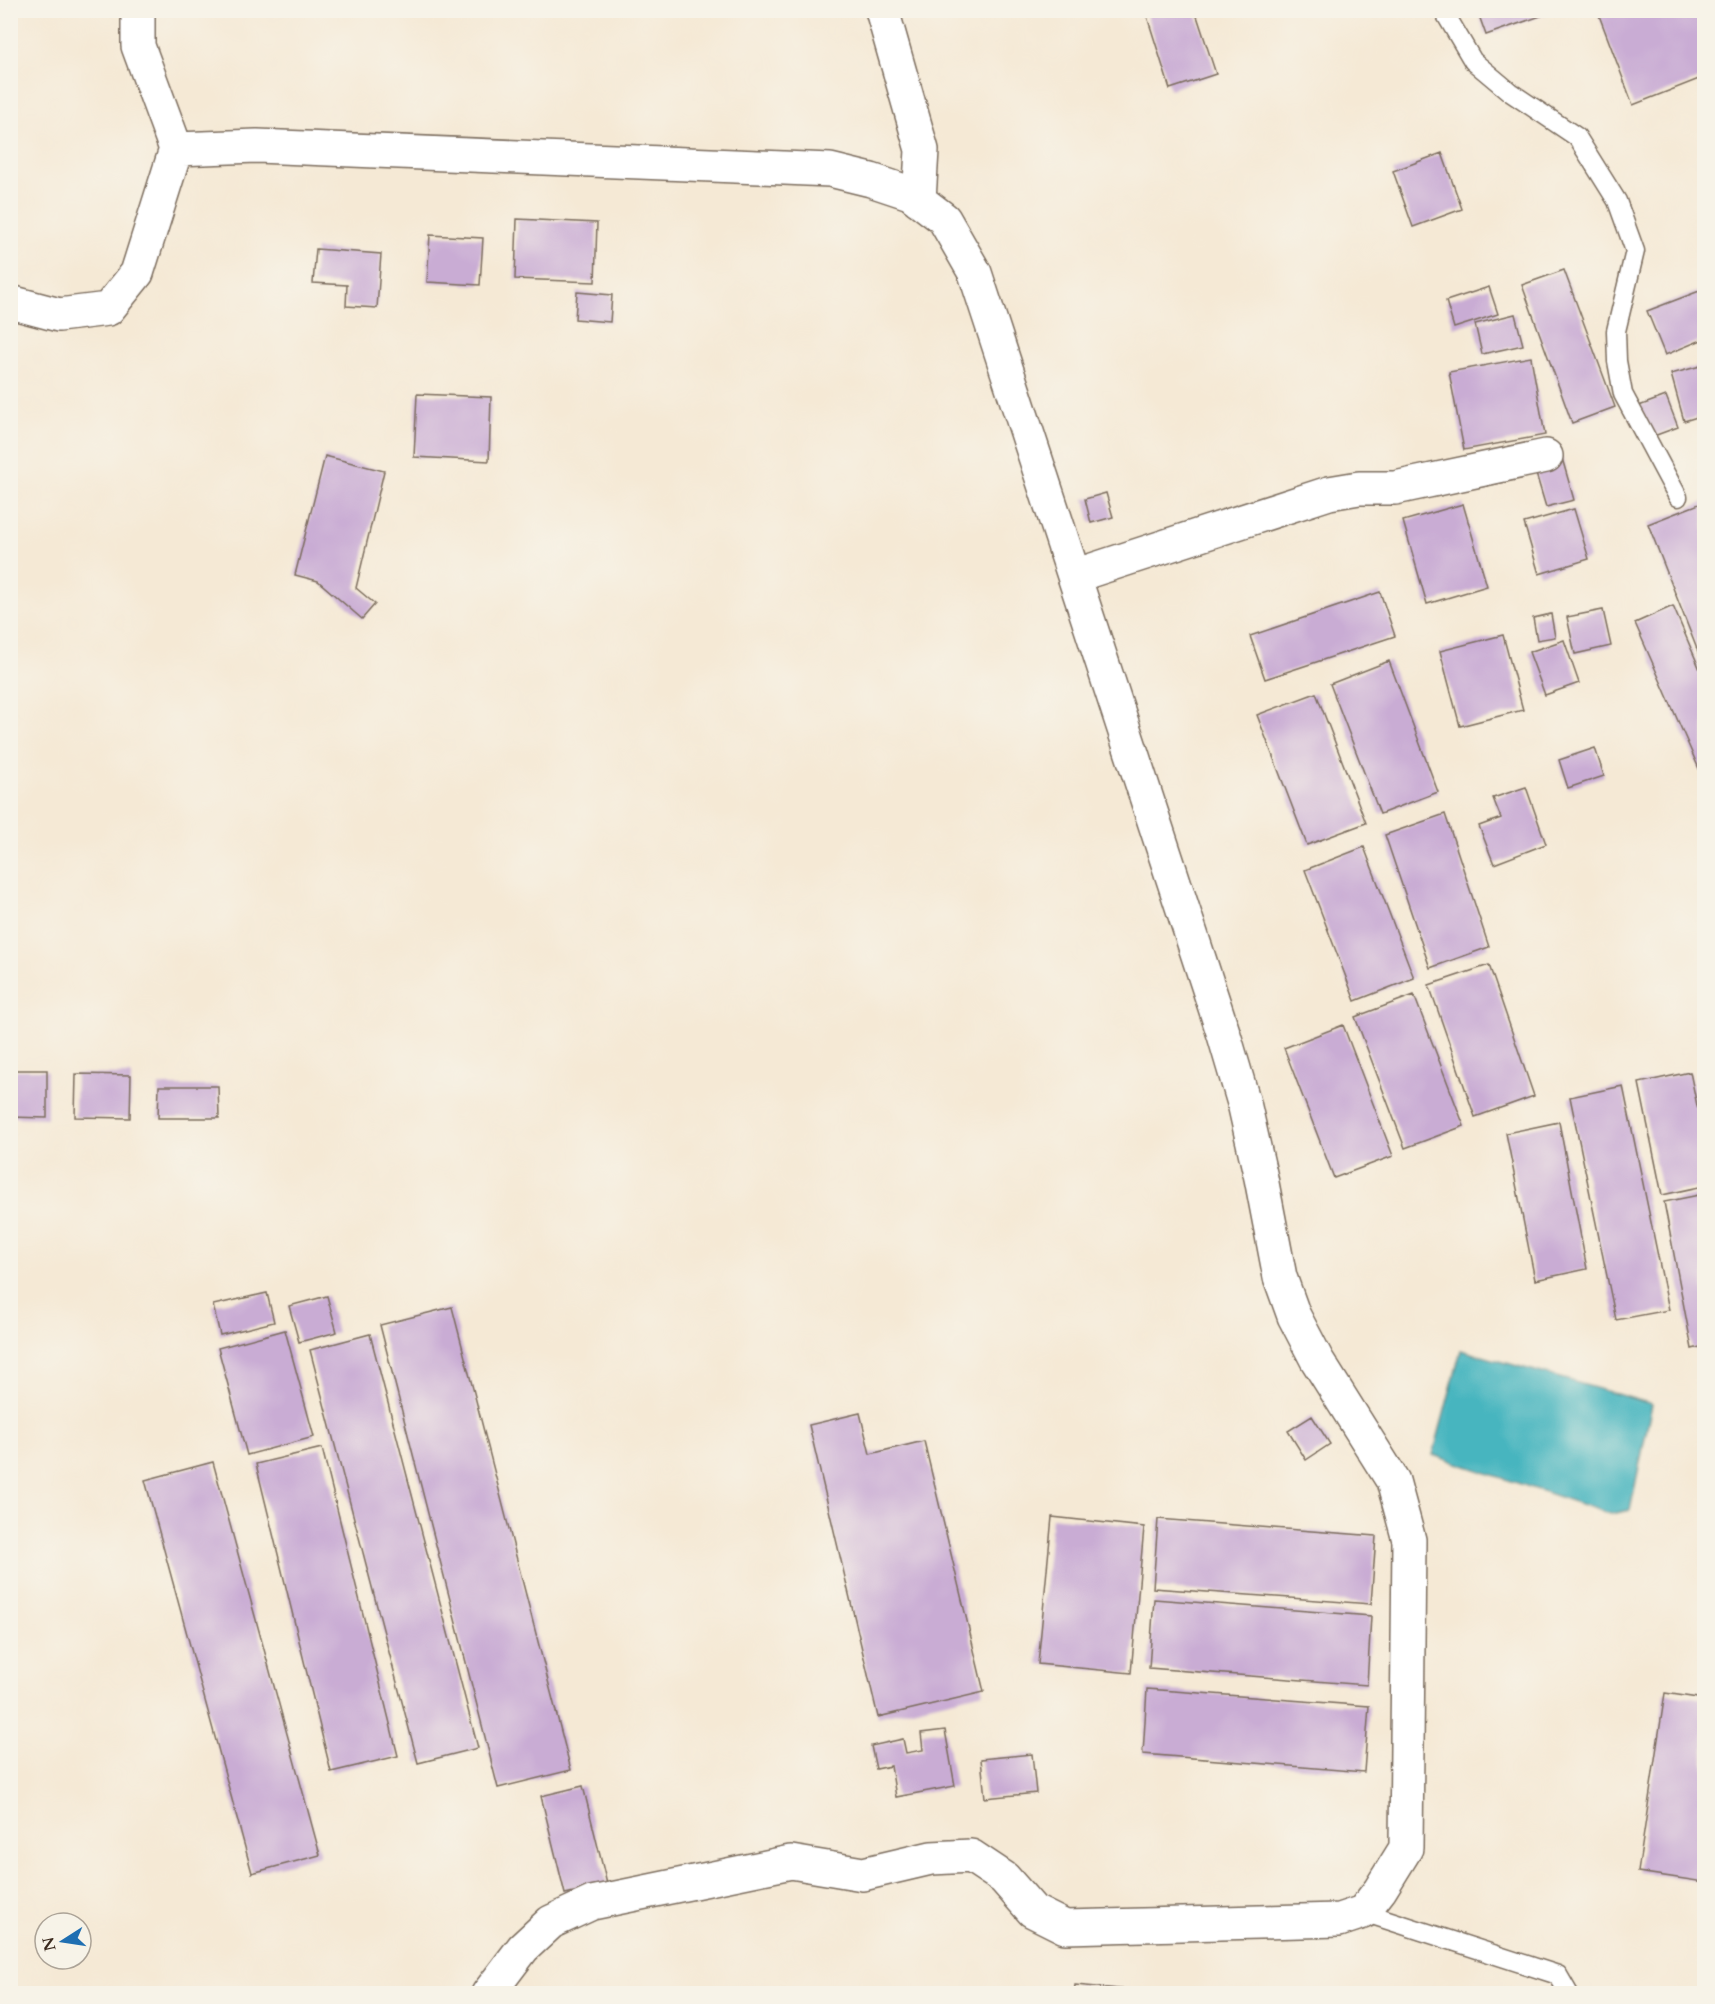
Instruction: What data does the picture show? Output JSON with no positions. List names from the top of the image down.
{
  "north": "left"
}
